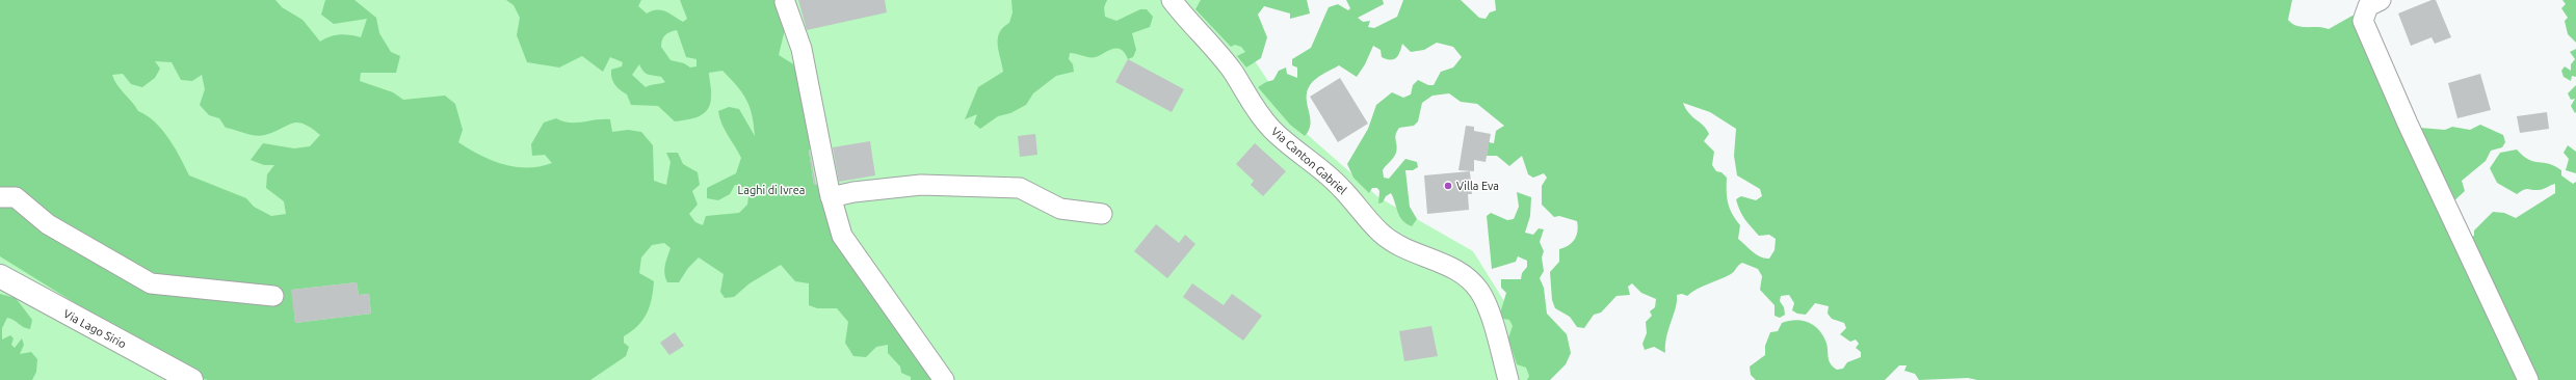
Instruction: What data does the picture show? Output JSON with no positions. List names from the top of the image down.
{
  "streets": {
    "main road": ["Via Lago Sirio"],
    "street": ["Via Canton Gabriel"]
  },
  "parks": ["Laghi di Ivrea"],
  "places": ["Villa Eva"]
}
